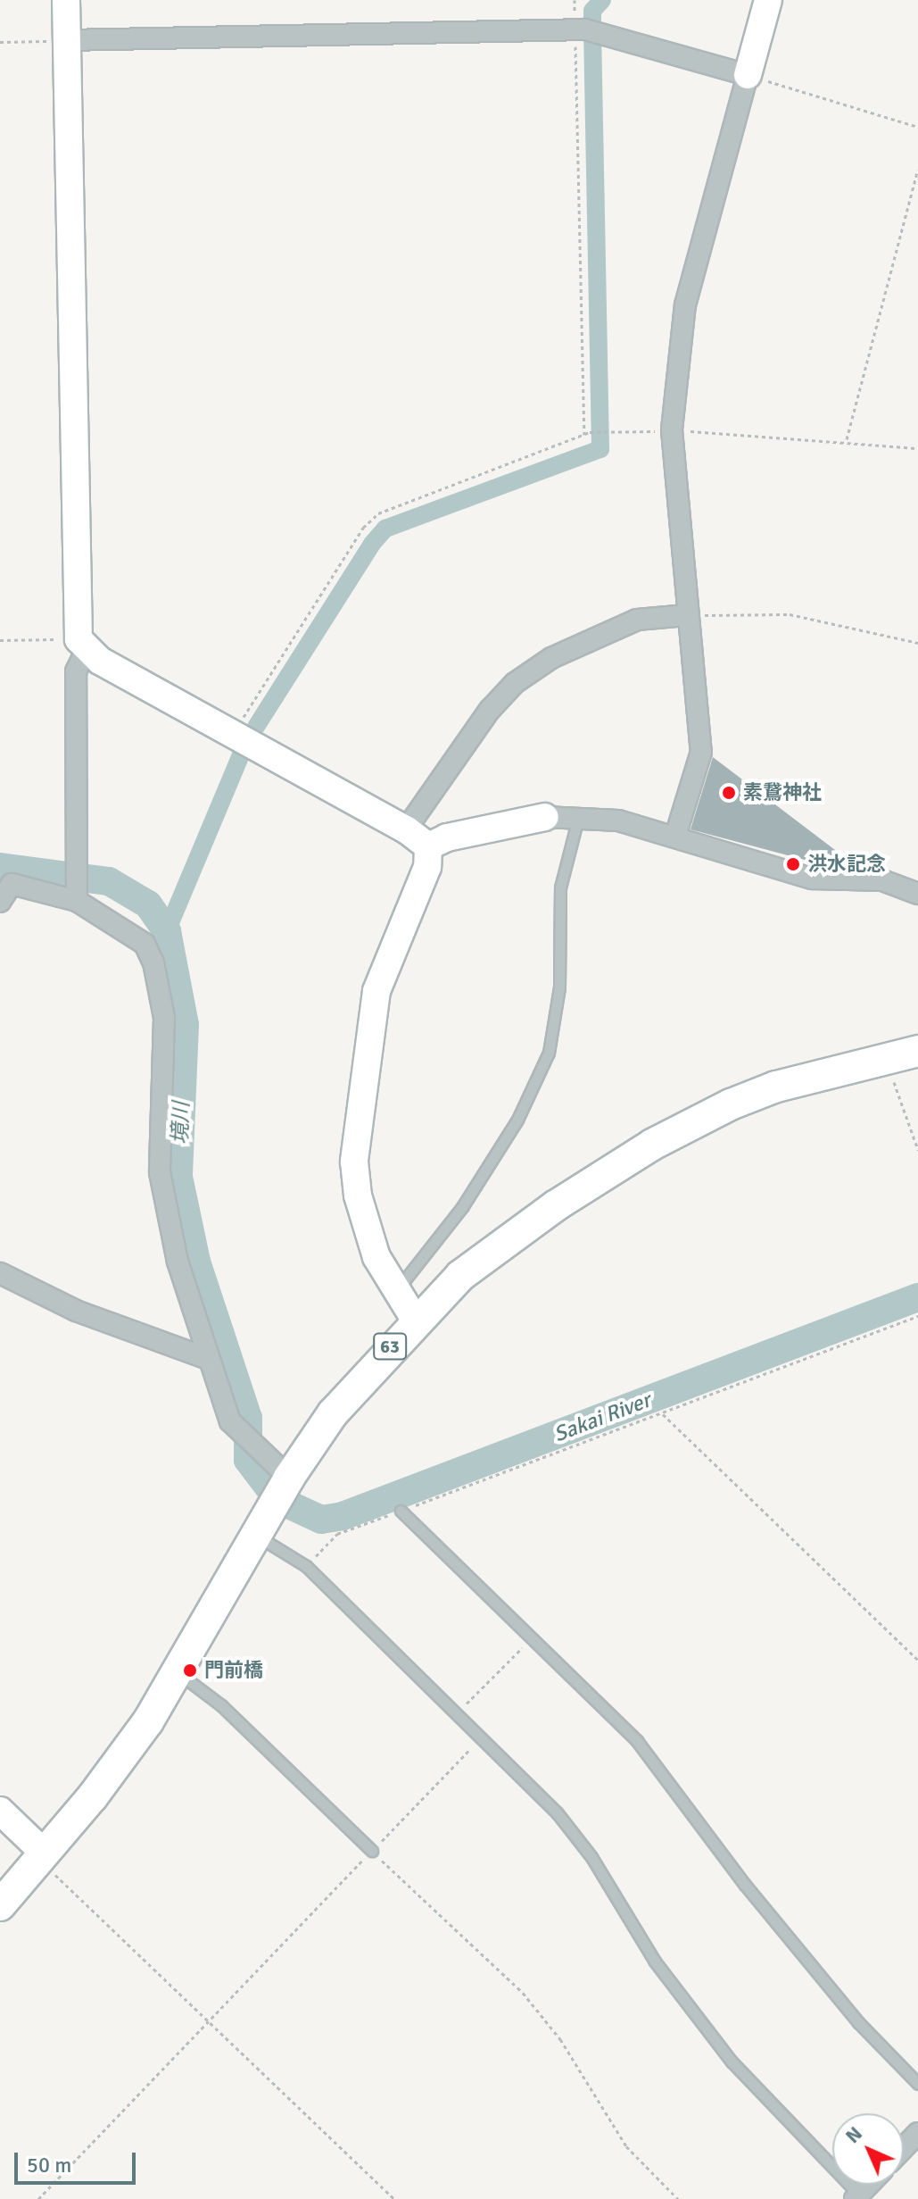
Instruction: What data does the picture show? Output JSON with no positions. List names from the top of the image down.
{
  "streets": {
    "main road": ["63"]
  },
  "water": ["境川", "Sakai River"],
  "places": ["素鵞神社", "洪水記念", "門前橋"],
  "scale_bar": "50 m",
  "north": "top left"
}
